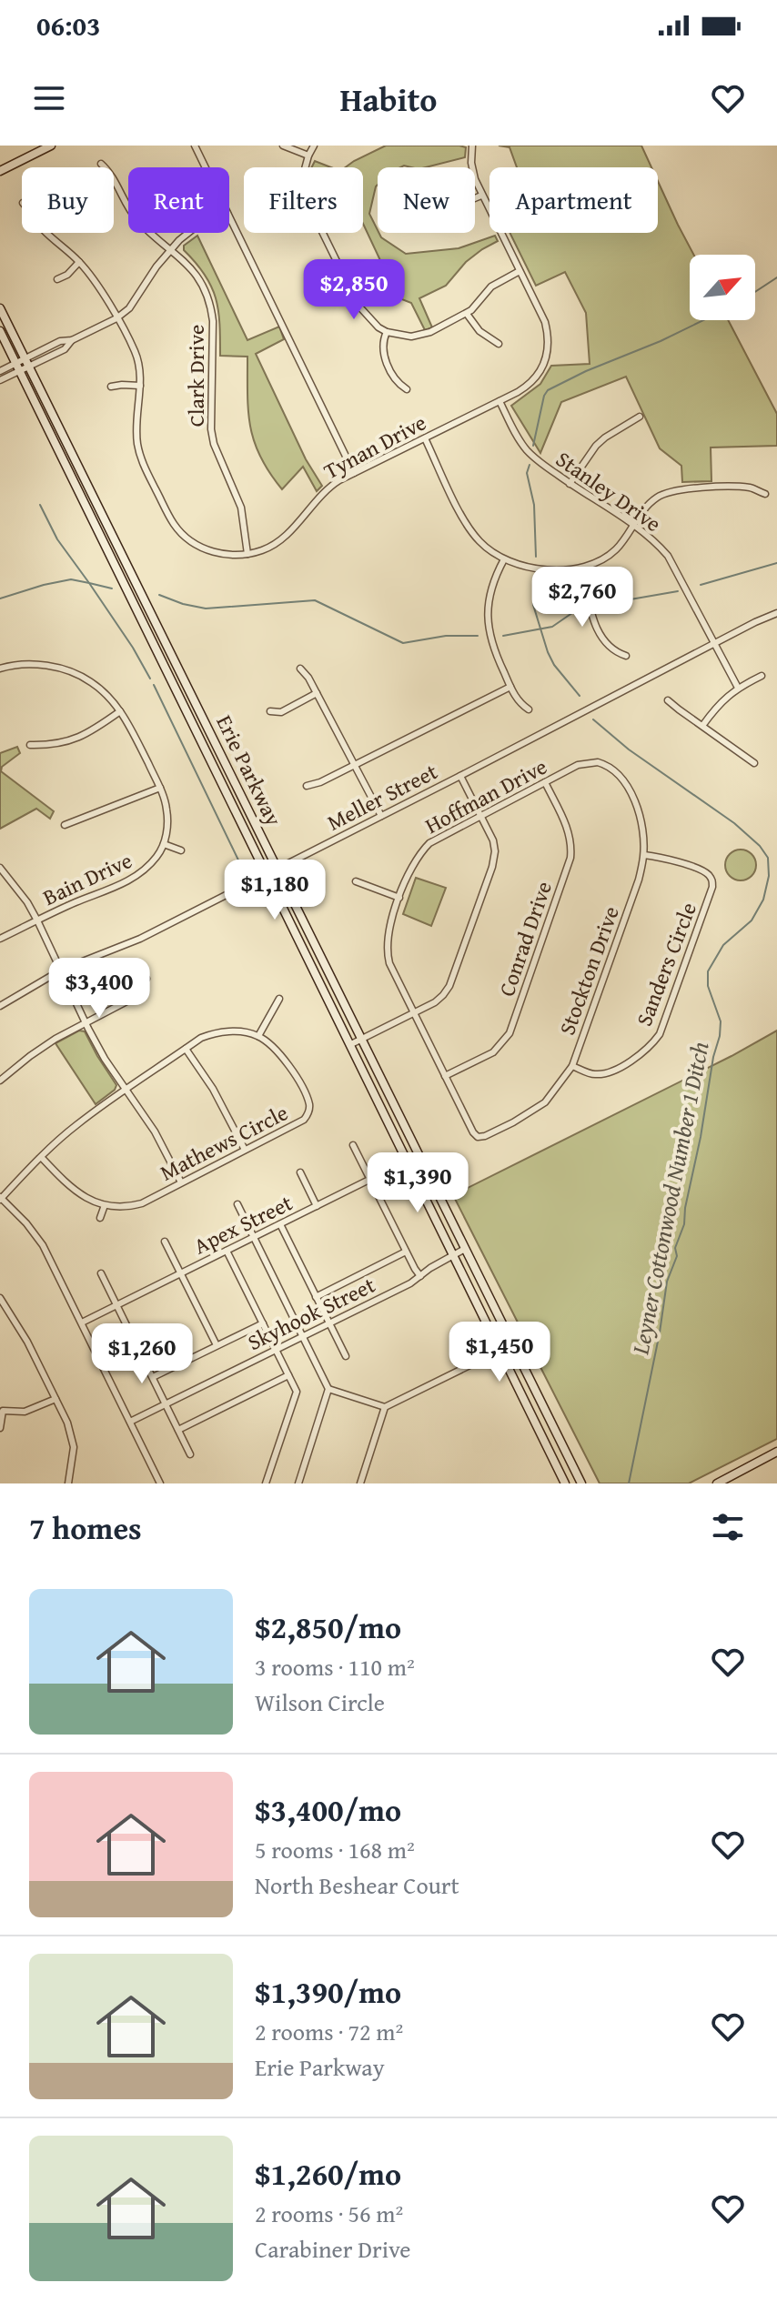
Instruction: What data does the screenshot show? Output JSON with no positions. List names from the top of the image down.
{
  "streets": {
    "main road": ["Erie Parkway"],
    "street": [
      "Clark Drive",
      "Tynan Drive",
      "Stanley Drive",
      "Hoffman Drive",
      "Meller Street",
      "Bain Drive",
      "Conrad Drive",
      "Sanders Circle",
      "Stockton Drive",
      "Mathews Circle",
      "Apex Street",
      "Skyhook Street"
    ]
  },
  "crossings": [
    ["Clark Drive", "Tynan Drive"],
    ["Tynan Drive", "Stanley Drive"],
    ["Stanley Drive", "Meller Street"],
    ["Erie Parkway", "Meller Street"],
    ["Erie Parkway", "Apex Street"],
    ["Erie Parkway", "Skyhook Street"],
    ["Hoffman Drive", "Conrad Drive"],
    ["Hoffman Drive", "Stockton Drive"],
    ["Sanders Circle", "Stockton Drive"]
  ],
  "water": ["Leyner Cottonwood Number 1 Ditch"],
  "north": "top right",
  "page": {
    "status": "06:03",
    "header": "Habito",
    "chip": [
      "Buy",
      "Rent",
      "Filters",
      "New",
      "Apartment"
    ],
    "price": [
      "$2,850",
      "$2,760",
      "$1,180",
      "$3,400",
      "$1,390",
      "$1,450",
      "$1,260"
    ],
    "heading": "7 homes",
    "list": [
      {
        "name": "$2,850/mo",
        "note": "3 rooms · 110 m² · Wilson Circle"
      },
      {
        "name": "$3,400/mo",
        "note": "5 rooms · 168 m² · North Beshear Court"
      },
      {
        "name": "$1,390/mo",
        "note": "2 rooms · 72 m² · Erie Parkway"
      },
      {
        "name": "$1,260/mo",
        "note": "2 rooms · 56 m² · Carabiner Drive"
      }
    ]
  }
}
